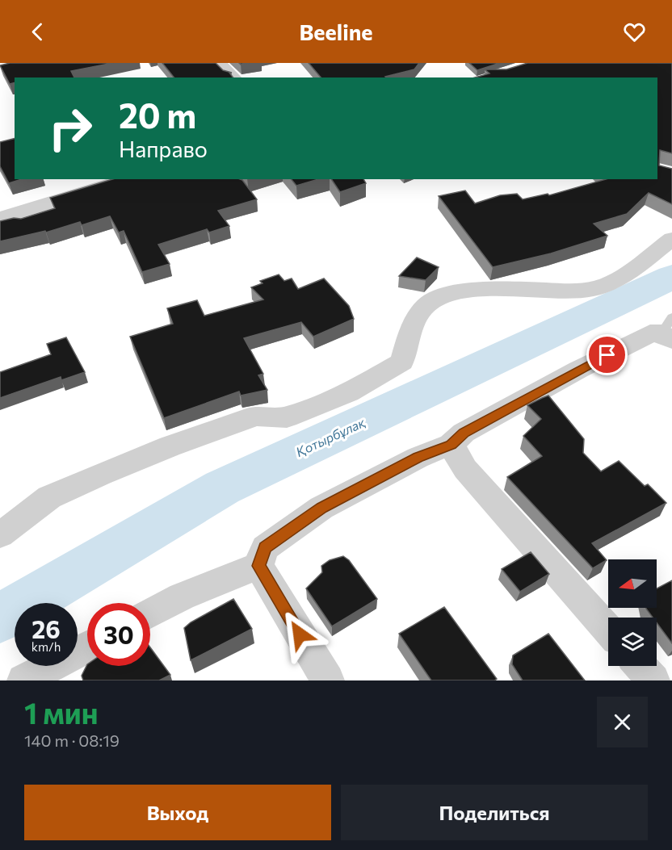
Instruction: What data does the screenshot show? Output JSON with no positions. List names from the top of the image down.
{
  "water": ["Қотырбұлақ"],
  "north": "left",
  "page": {
    "header": "Beeline",
    "turn": ["20 m", "Направо"],
    "speed": "26 km/h",
    "limit": "30",
    "heading": ["1 мин", "140 m · 08:19"],
    "buttons": ["Выход", "Поделиться"]
  }
}
